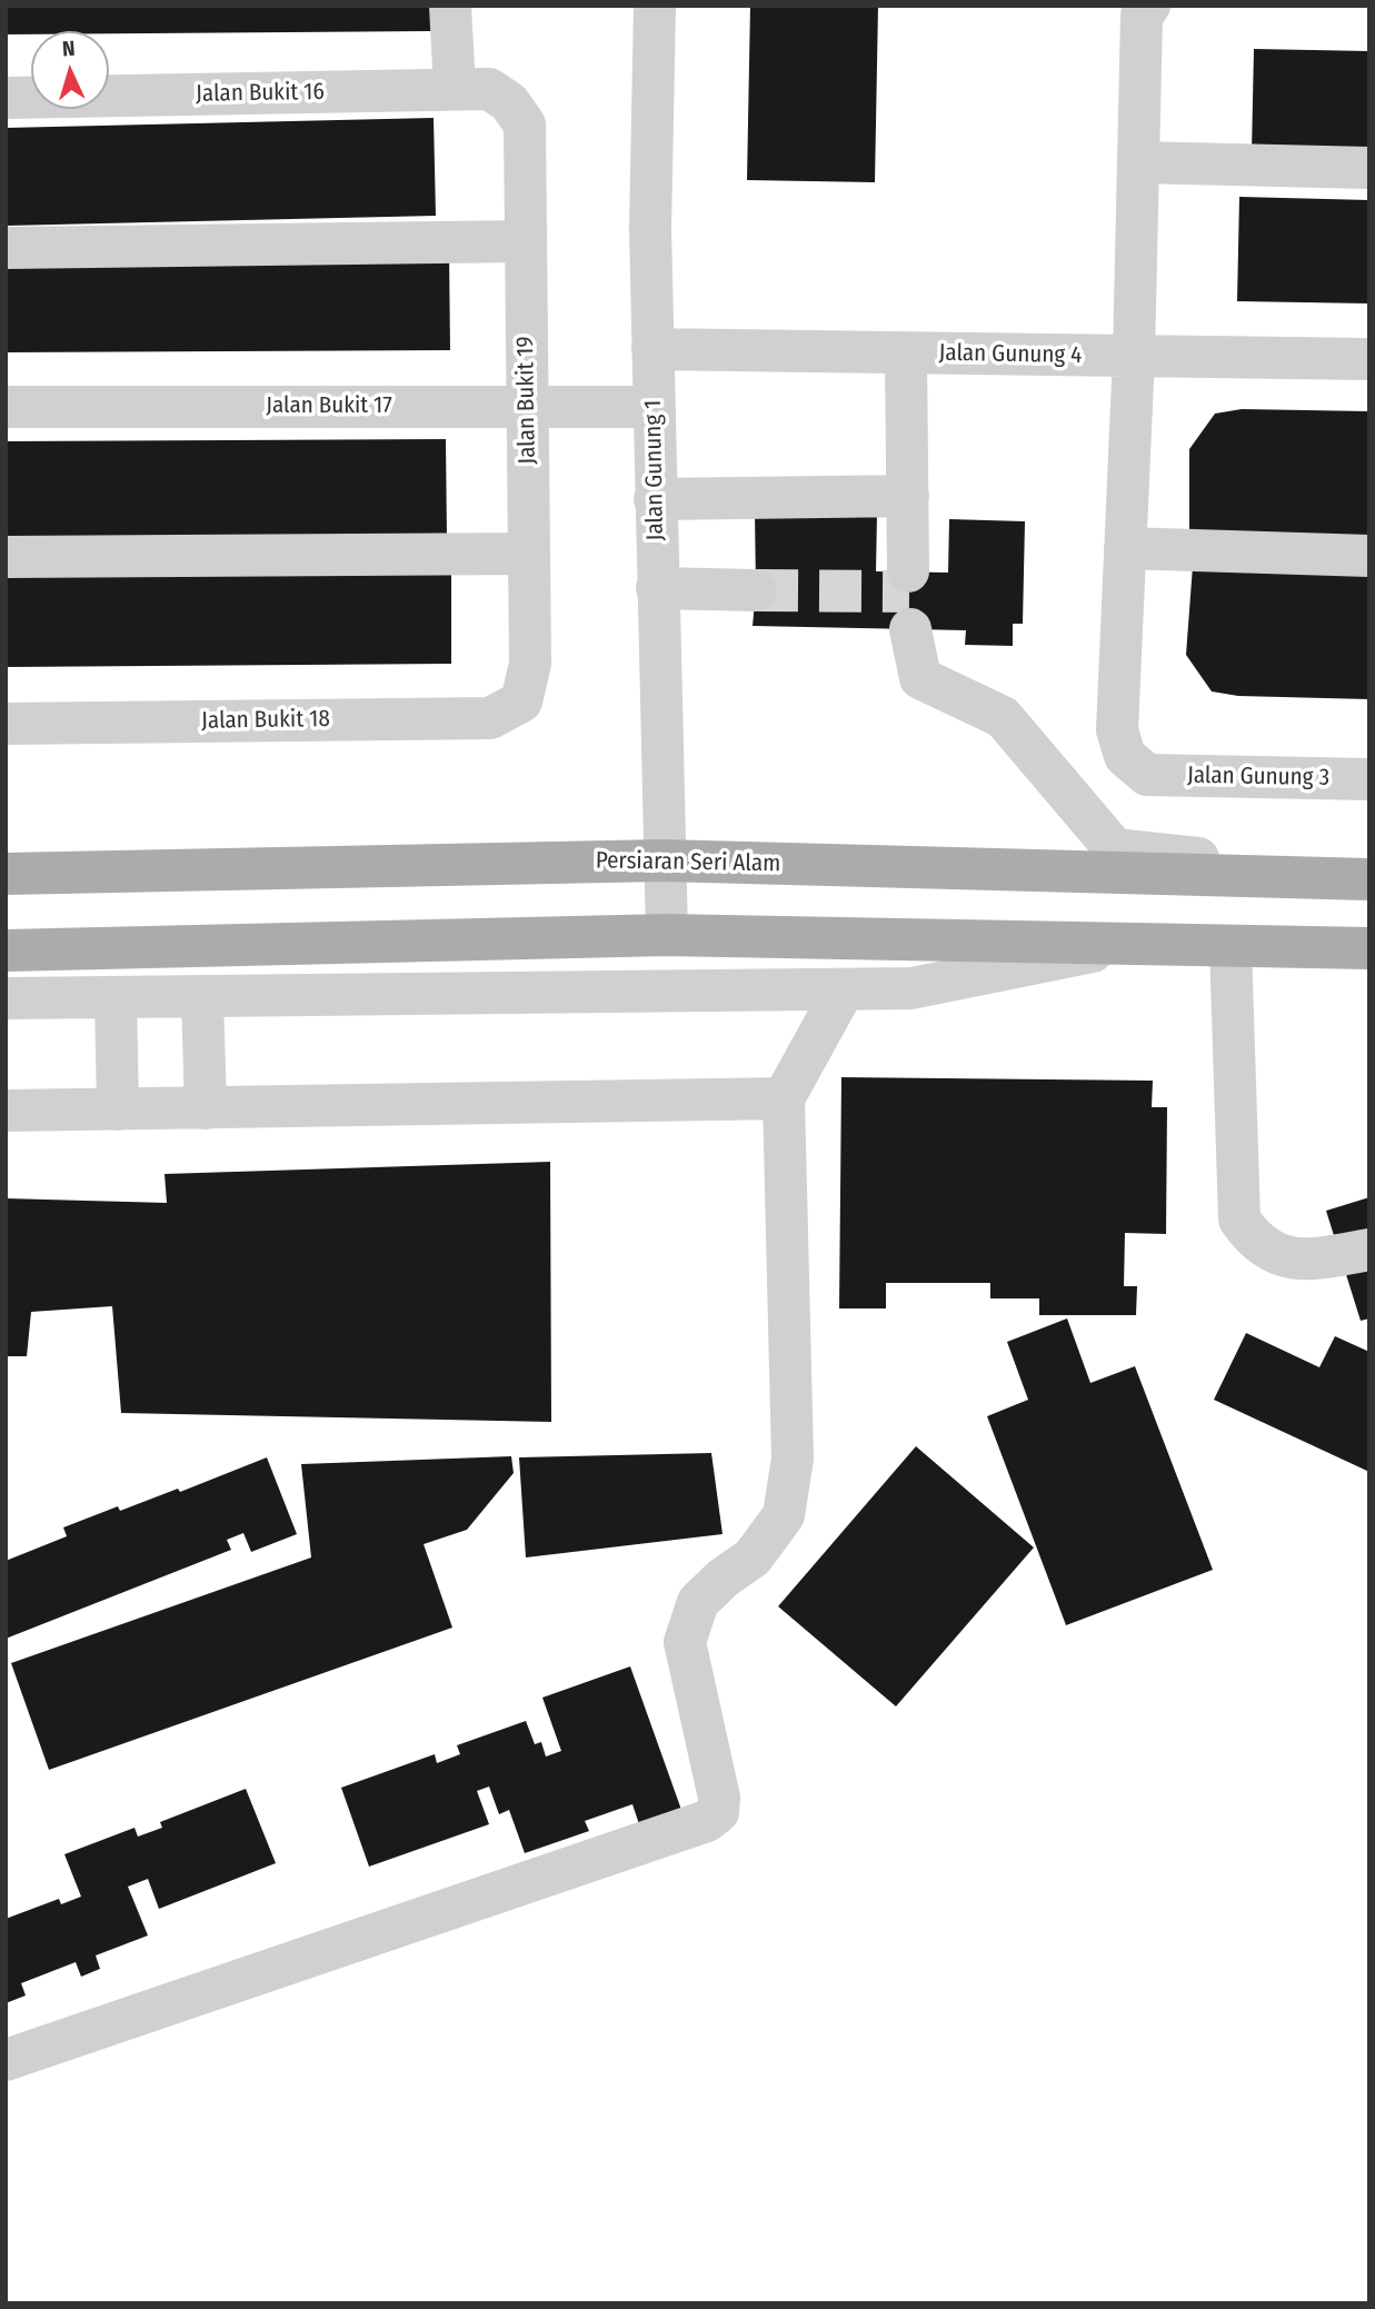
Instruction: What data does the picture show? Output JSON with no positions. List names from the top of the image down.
{
  "streets": {
    "main road": ["Persiaran Seri Alam"],
    "street": [
      "Jalan Bukit 16",
      "Jalan Gunung 4",
      "Jalan Bukit 19",
      "Jalan Bukit 17",
      "Jalan Gunung 1",
      "Jalan Bukit 18",
      "Jalan Gunung 3"
    ]
  },
  "crossings": [
    ["Jalan Bukit 16", "Jalan Bukit 19"],
    ["Jalan Gunung 4", "Jalan Gunung 1"],
    ["Jalan Bukit 19", "Jalan Bukit 17"],
    ["Jalan Bukit 19", "Jalan Bukit 18"],
    ["Jalan Bukit 17", "Jalan Gunung 1"],
    ["Jalan Gunung 1", "Persiaran Seri Alam"]
  ],
  "north": "top"
}
